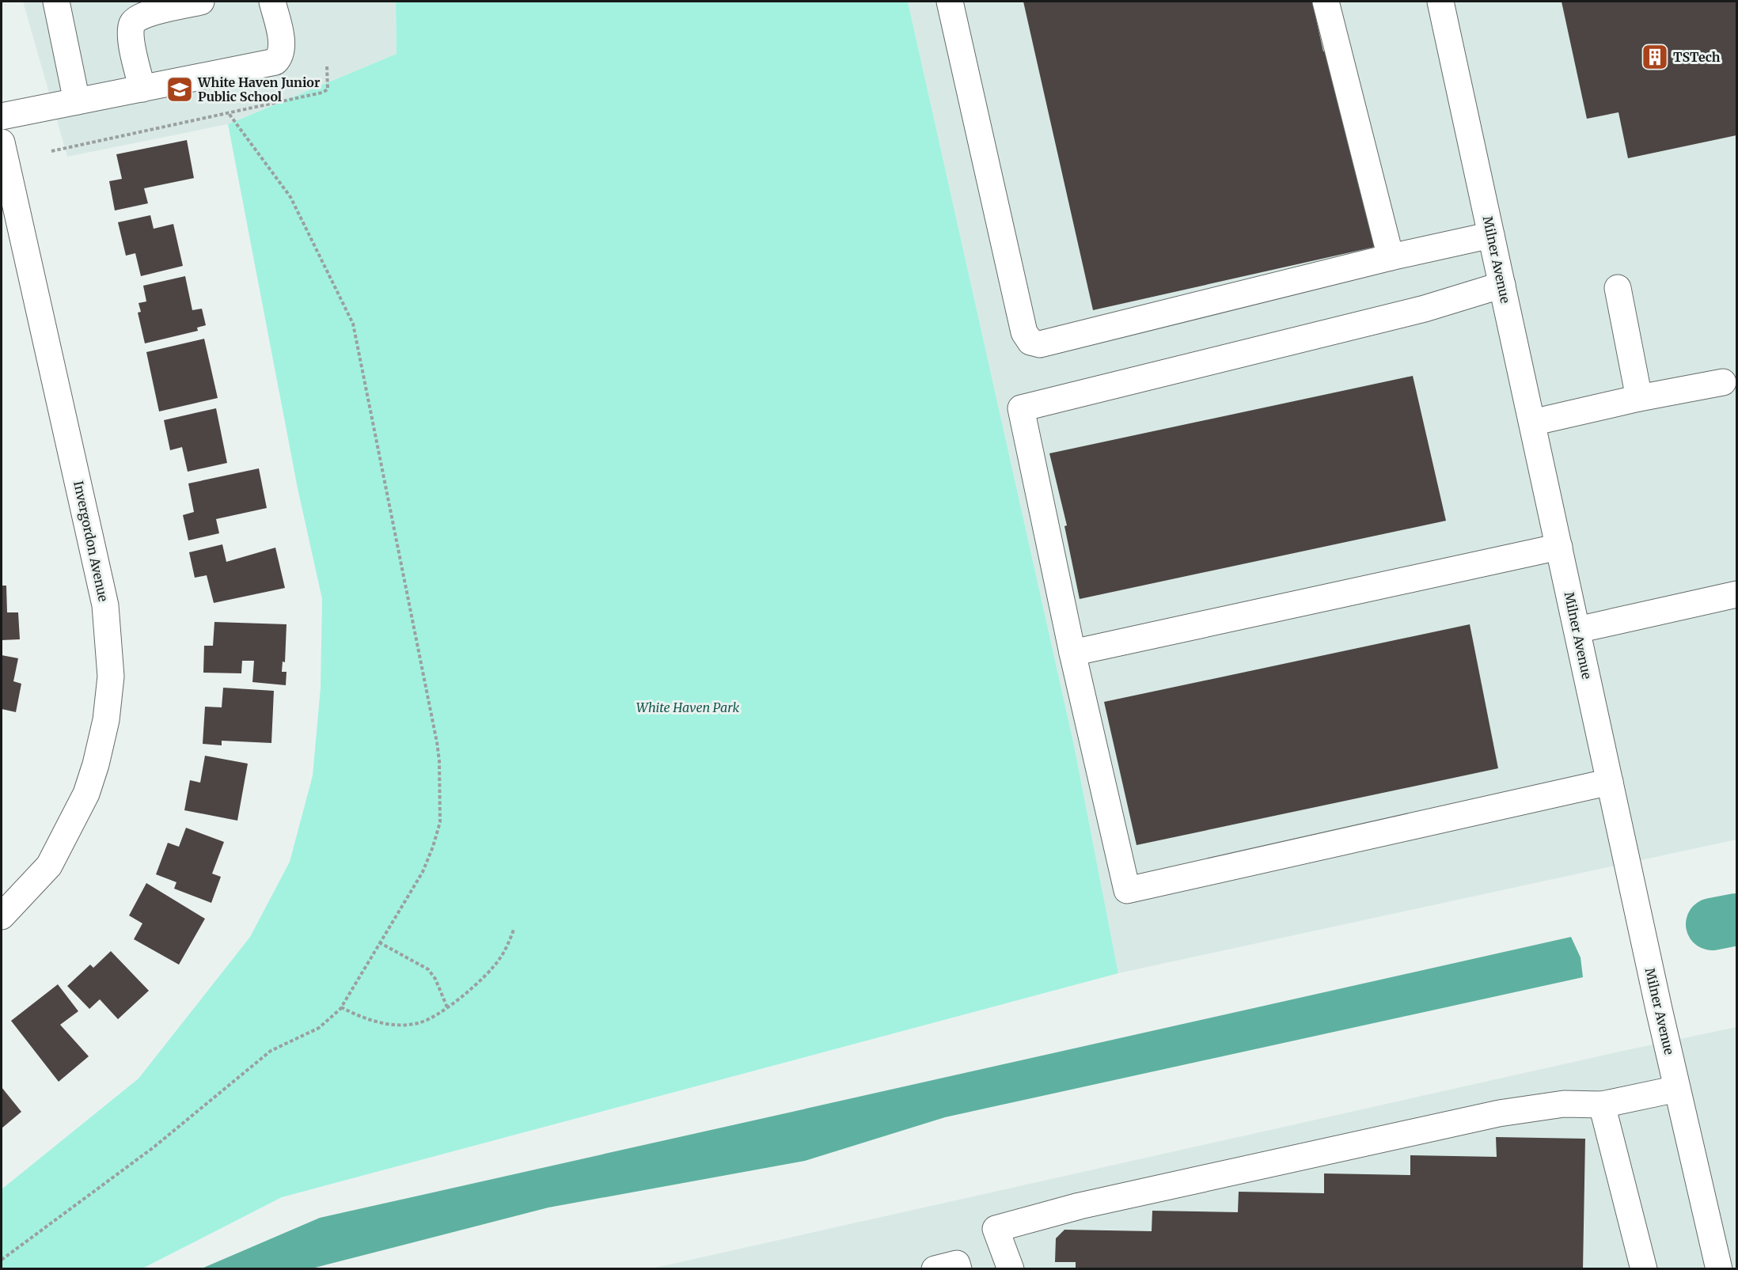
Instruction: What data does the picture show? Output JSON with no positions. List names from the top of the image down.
{
  "streets": {
    "main road": ["Milner Avenue", "Invergordon Avenue"]
  },
  "parks": ["White Haven Park"],
  "places": {
    "building": ["TSTech"],
    "school or university": ["White Haven Junior Public School"]
  }
}
